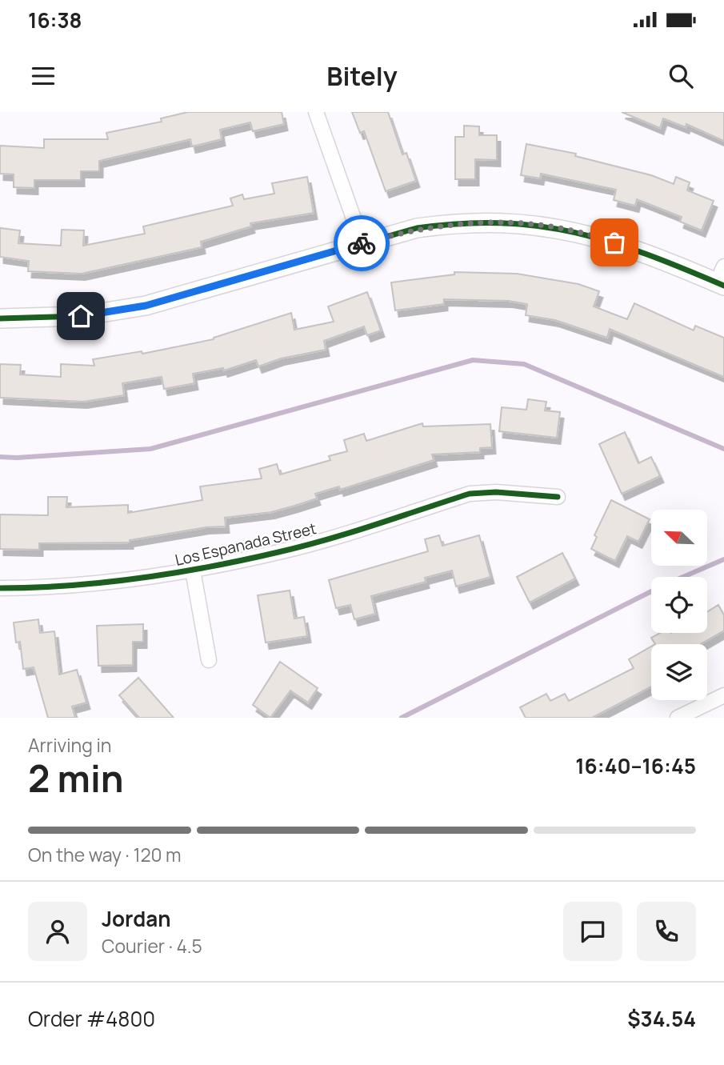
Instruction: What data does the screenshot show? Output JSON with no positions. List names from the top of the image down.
{
  "streets": {
    "street": ["Los Espanada Street"]
  },
  "north": "top left",
  "page": {
    "status": "16:38",
    "header": "Bitely",
    "heading": ["2 min", "Arriving in", "16:40–16:45"],
    "panel": [
      "Jordan",
      "Courier · 4.5",
      "Order #4800",
      "$34.54"
    ],
    "bar": "On the way · 120 m"
  }
}
